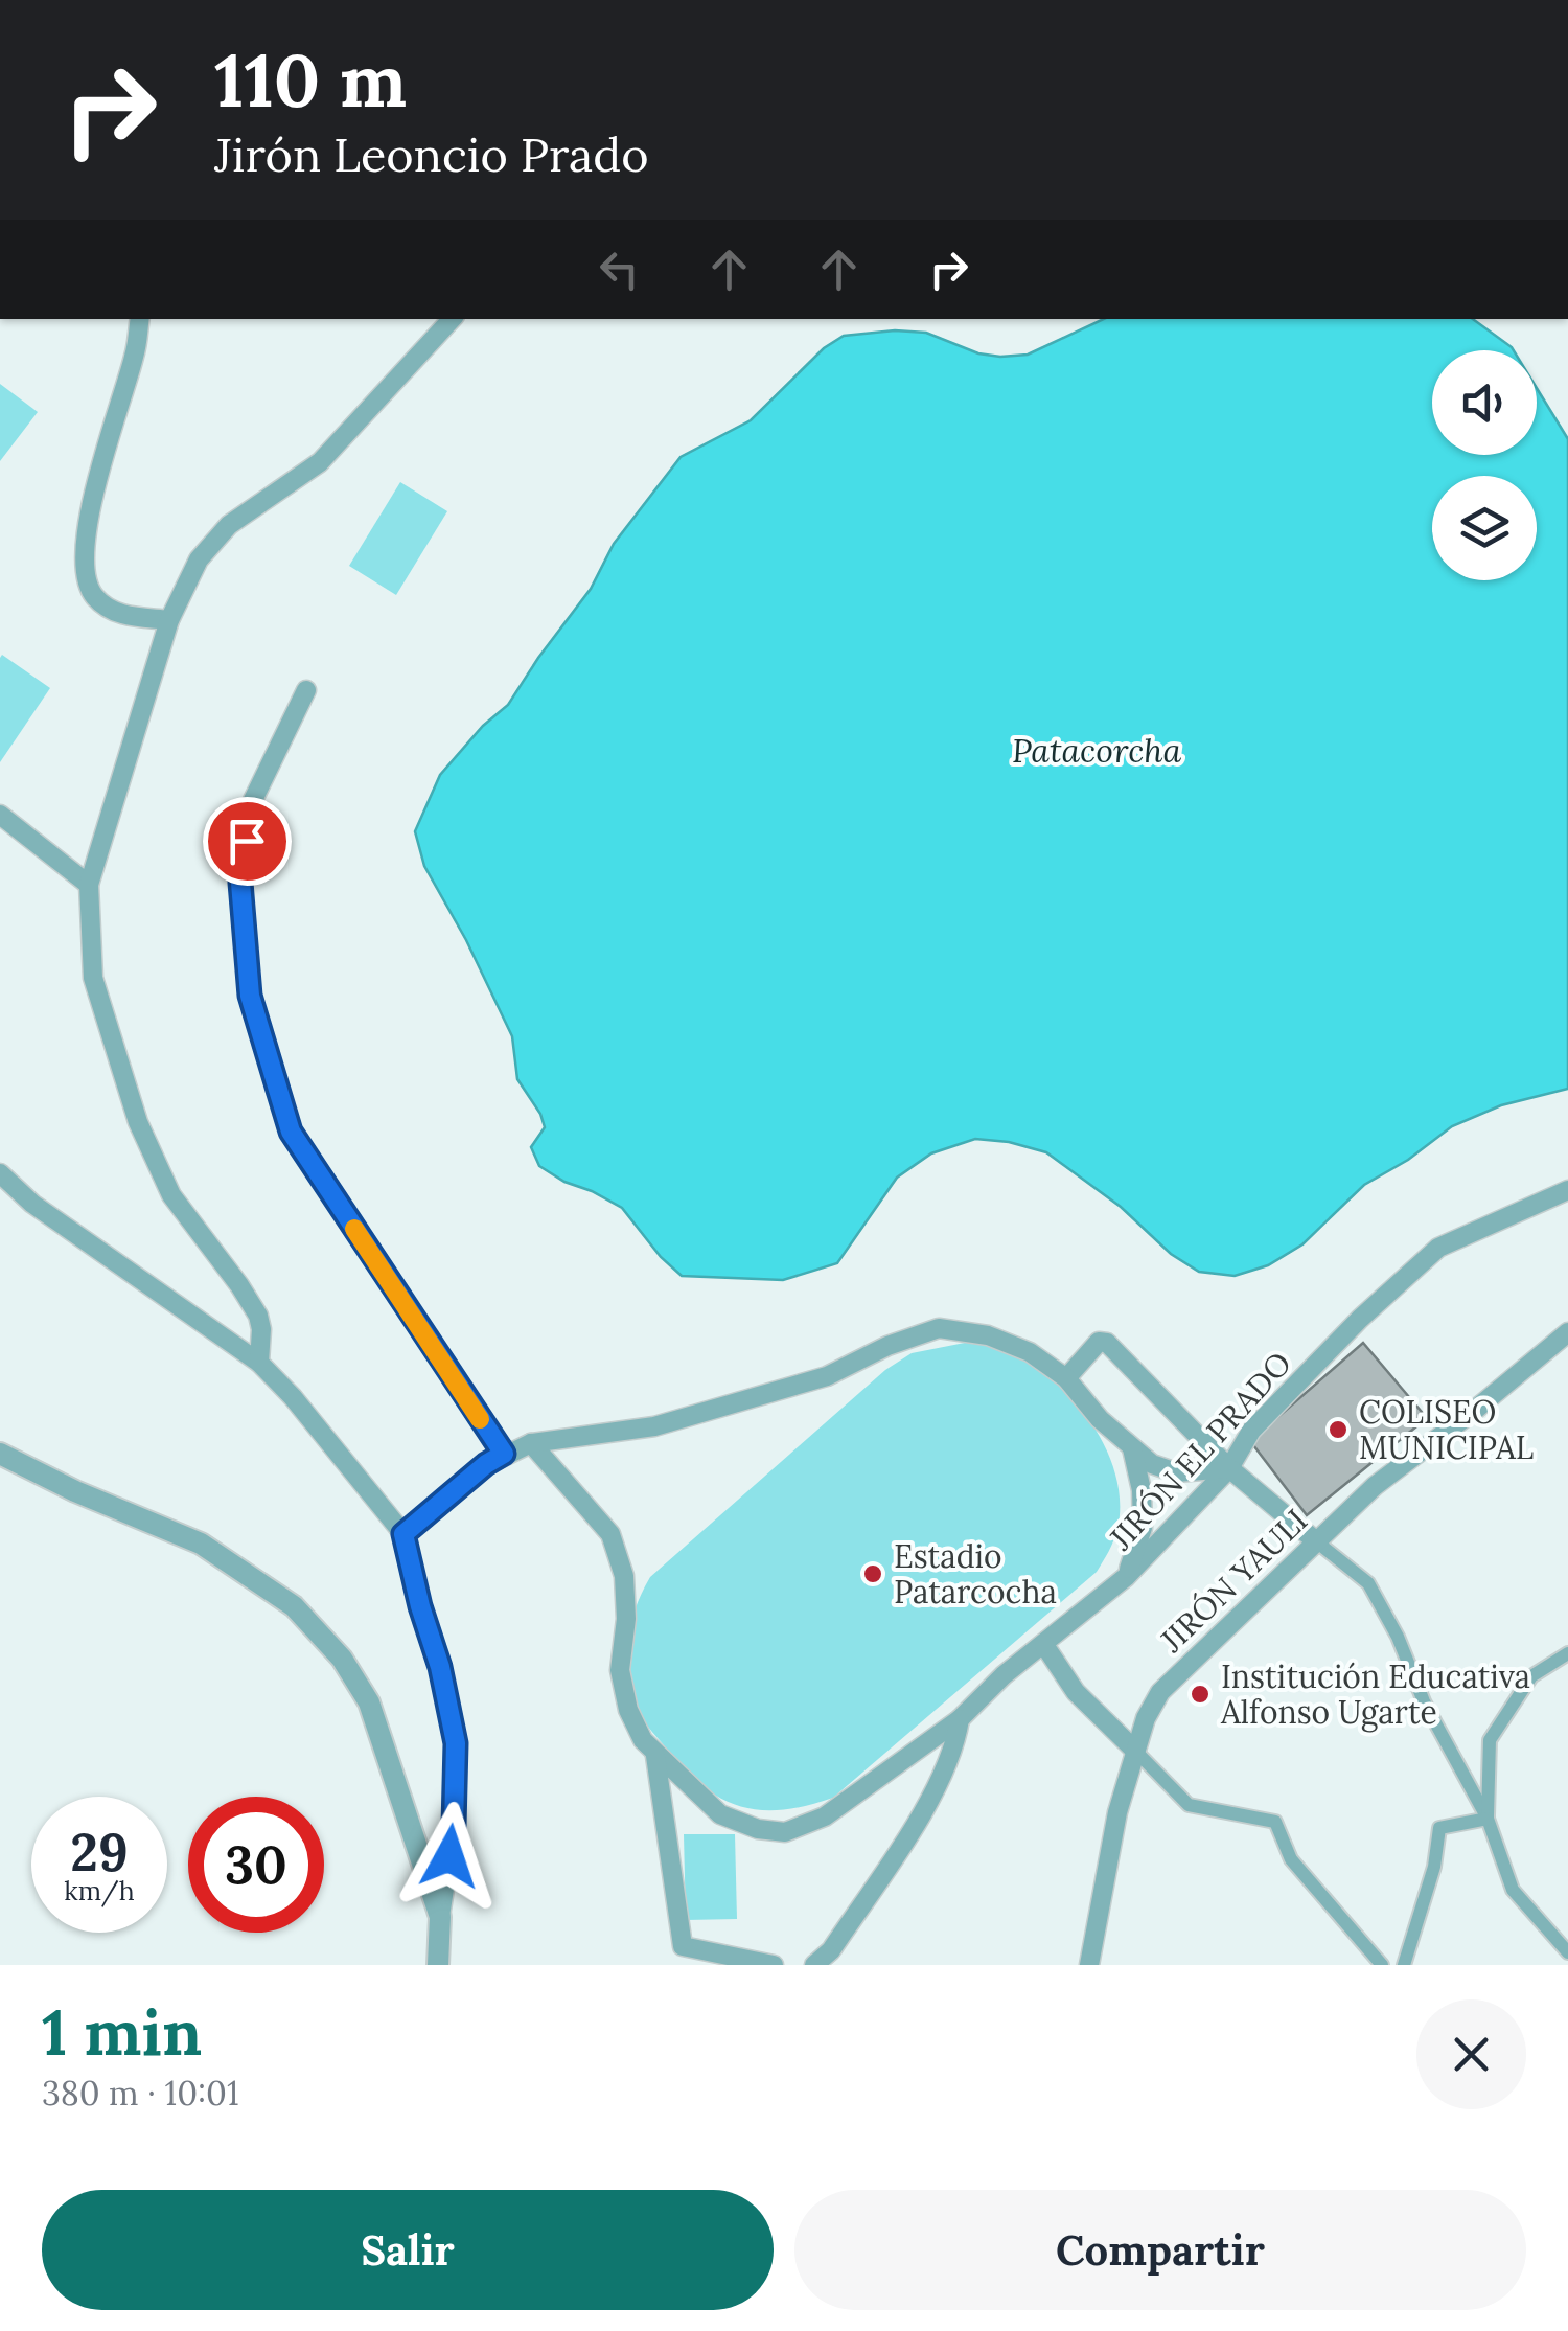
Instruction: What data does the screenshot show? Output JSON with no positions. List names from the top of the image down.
{
  "streets": {
    "street": ["JIRÓN EL PRADO", "JIRÓN YAULI"]
  },
  "water": ["Patacorcha"],
  "places": ["COLISEO MUNICIPAL", "Estadio Patarcocha", "Institución Educativa Alfonso Ugarte"],
  "page": {
    "turn": ["110 m", "Jirón Leoncio Prado"],
    "speed": "29 km/h",
    "limit": "30",
    "heading": ["1 min", "380 m · 10:01"],
    "buttons": ["Salir", "Compartir"]
  }
}
